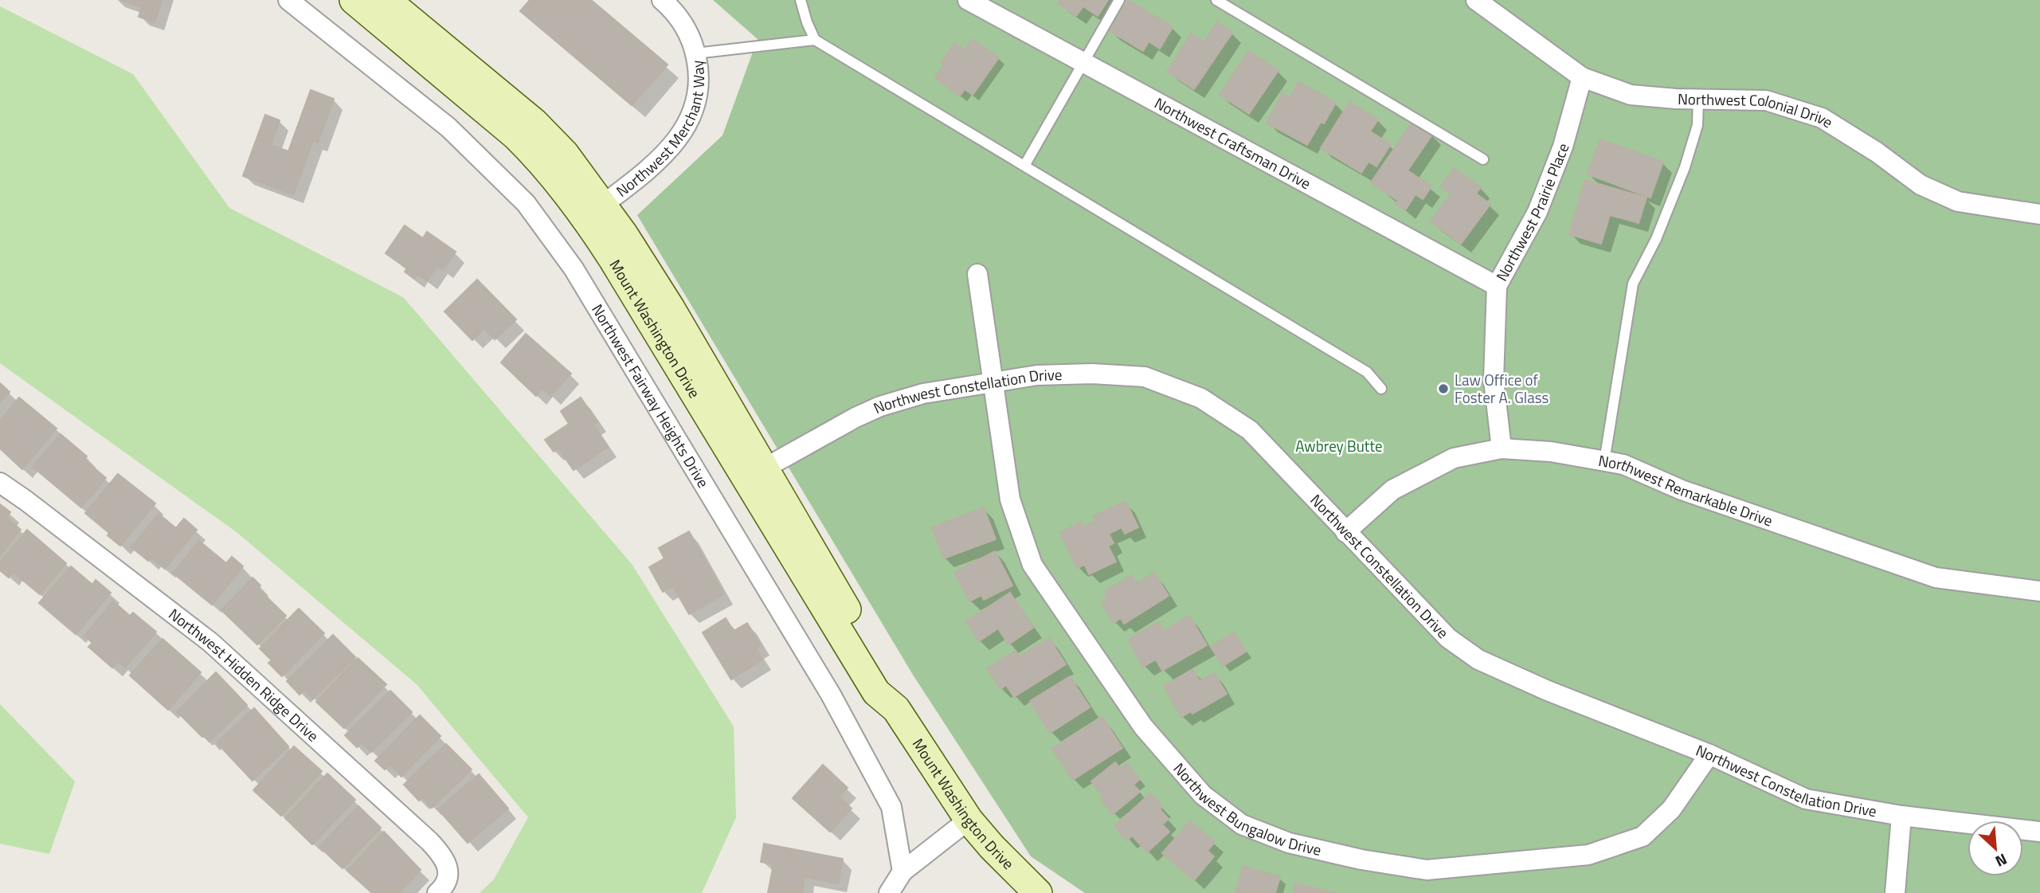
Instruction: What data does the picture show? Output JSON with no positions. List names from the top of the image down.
{
  "streets": {
    "main road": ["Mount Washington Drive"],
    "street": [
      "Northwest Colonial Drive",
      "Northwest Merchant Way",
      "Northwest Craftsman Drive",
      "Northwest Prairie Place",
      "Northwest Constellation Drive",
      "Northwest Fairway Heights Drive",
      "Northwest Remarkable Drive",
      "Northwest Hidden Ridge Drive",
      "Northwest Bungalow Drive"
    ]
  },
  "crossings": [
    ["Northwest Colonial Drive", "Northwest Prairie Place"],
    ["Northwest Merchant Way", "Mount Washington Drive"],
    ["Northwest Craftsman Drive", "Northwest Prairie Place"],
    ["Northwest Prairie Place", "Northwest Remarkable Drive"],
    ["Mount Washington Drive", "Northwest Constellation Drive"],
    ["Northwest Constellation Drive", "Northwest Remarkable Drive"],
    ["Northwest Constellation Drive", "Northwest Bungalow Drive"]
  ],
  "parks": ["Awbrey Butte"],
  "places": ["Law Office of Foster A. Glass"],
  "north": "bottom right"
}
